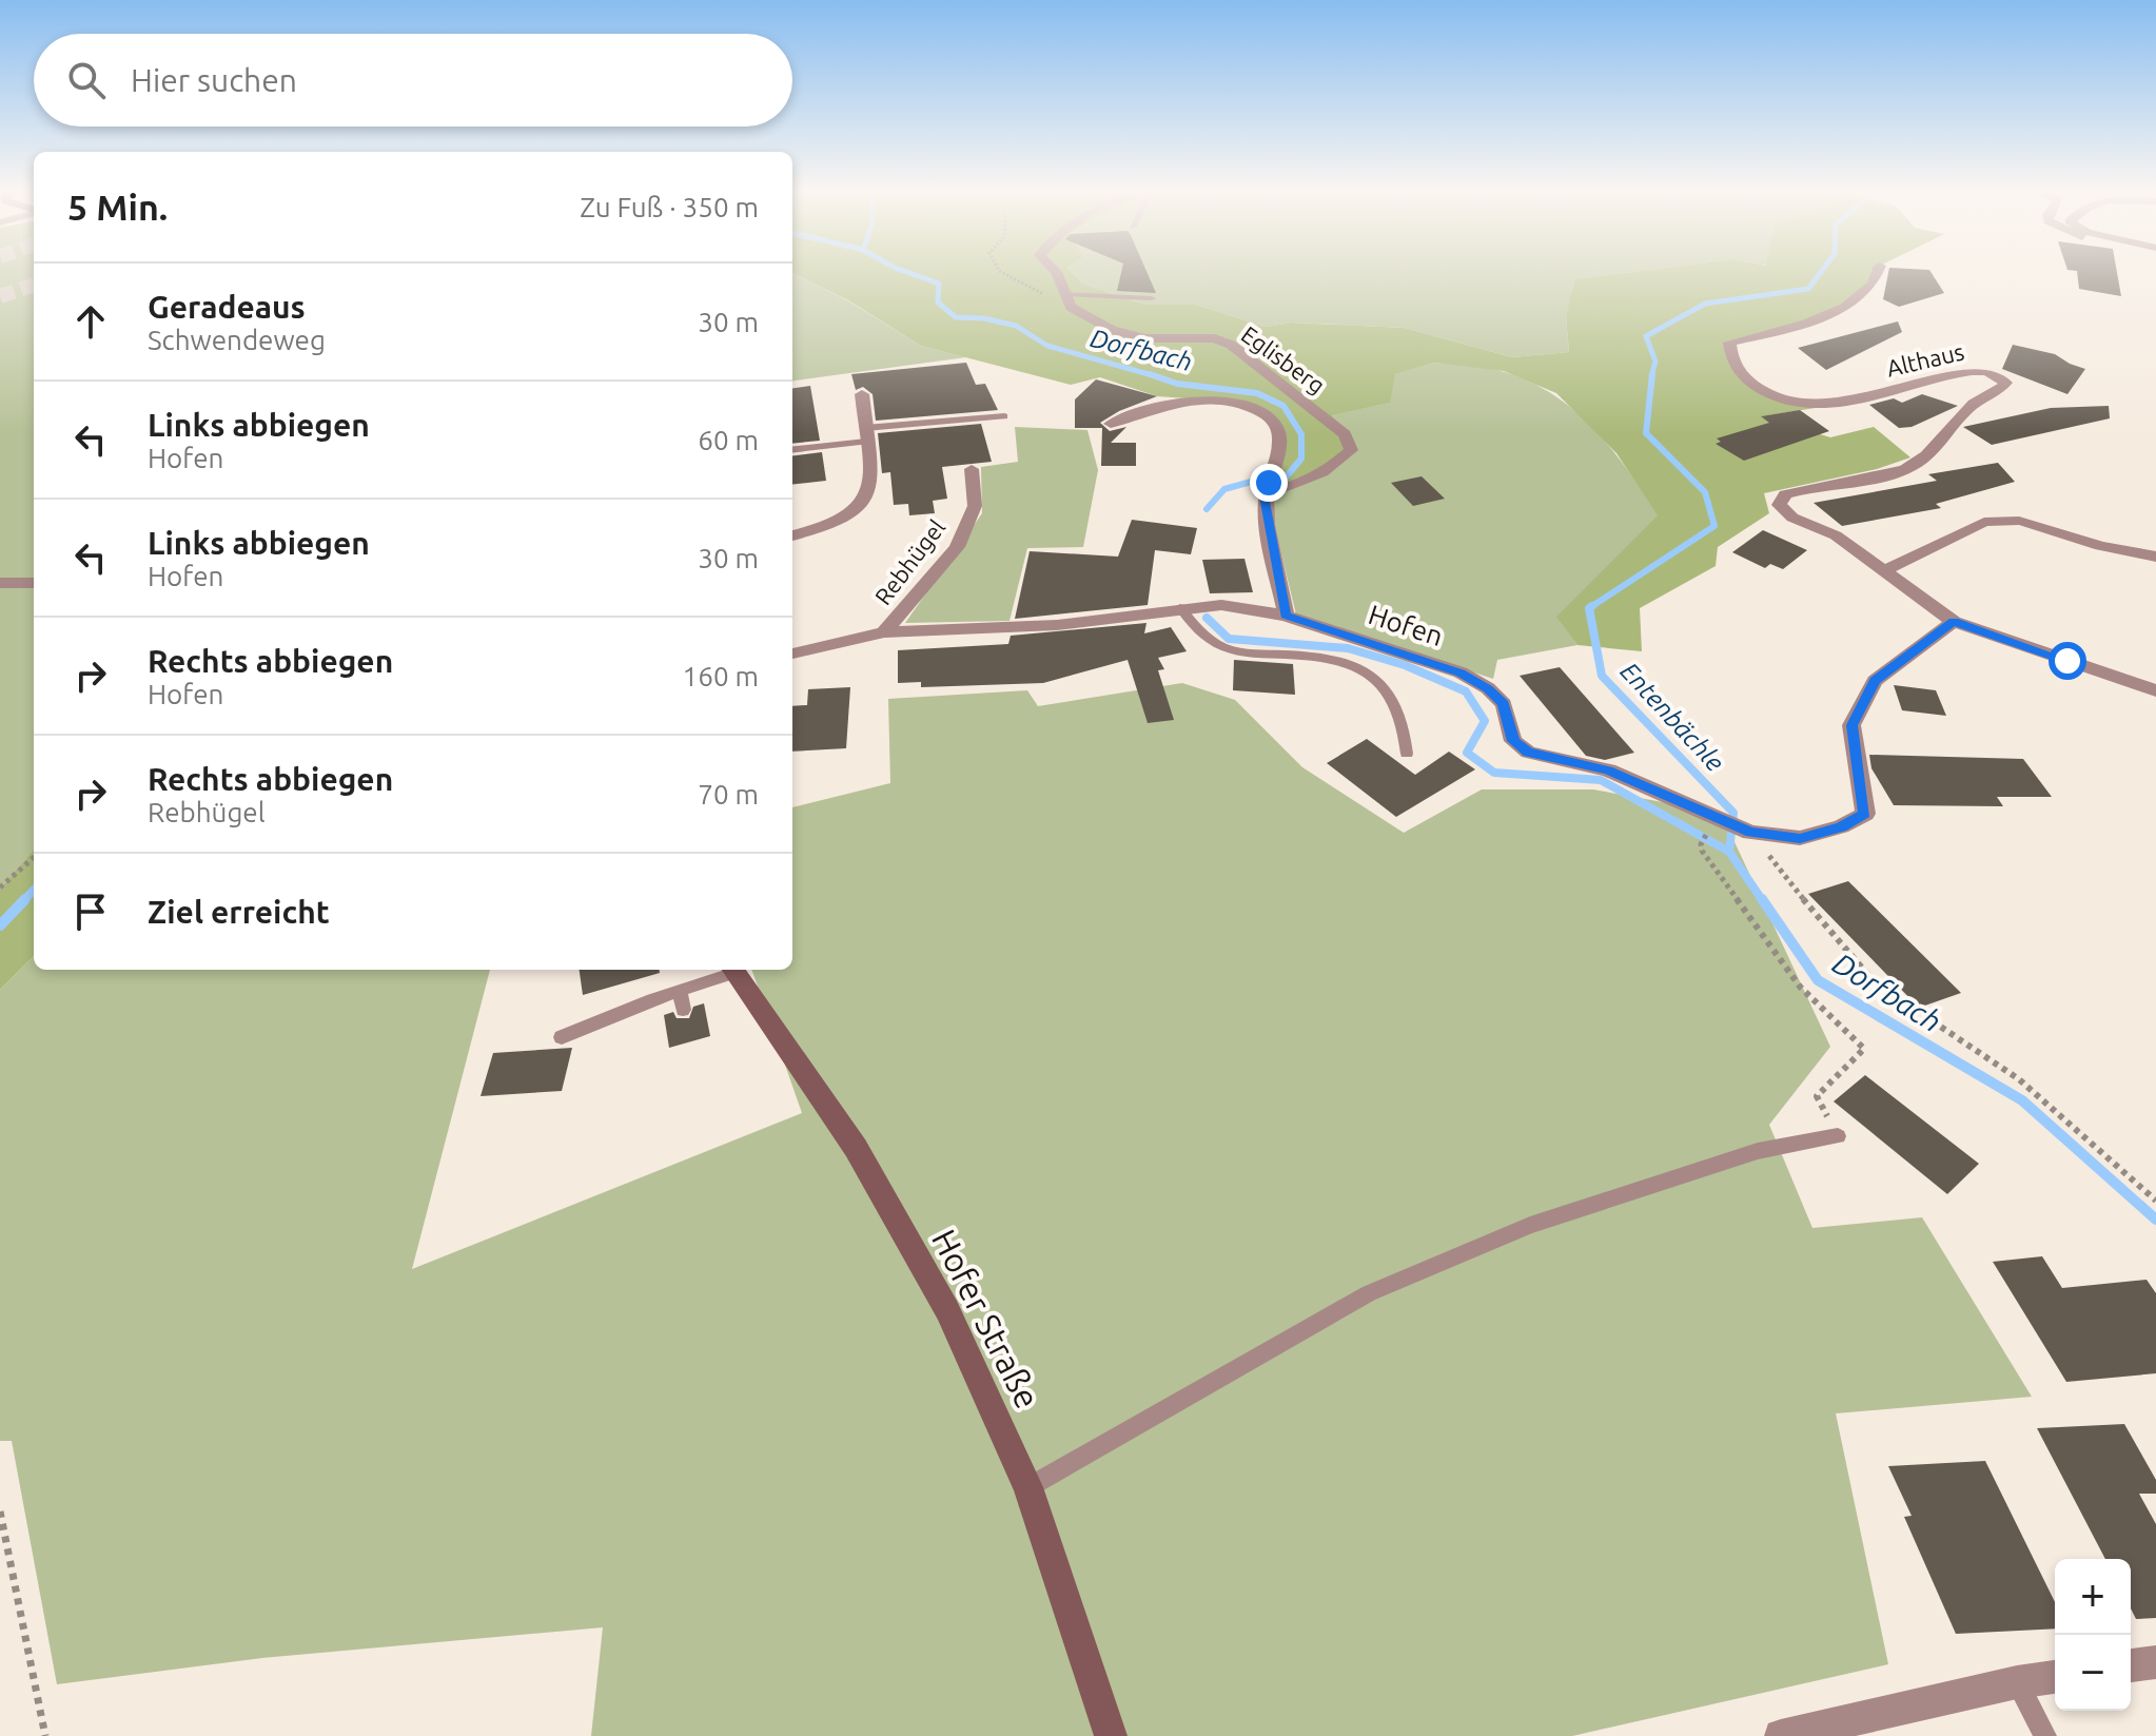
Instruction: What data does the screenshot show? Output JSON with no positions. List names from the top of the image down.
{
  "streets": {
    "street": [
      "Eglisberg",
      "Althaus",
      "Rebhügel",
      "Hofen",
      "Hofer Straße"
    ]
  },
  "crossings": [
    ["Althaus", "Hofen"],
    ["Rebhügel", "Hofen"]
  ],
  "water": ["Dorfbach", "Entenbächle"],
  "page": {
    "search": "Hier suchen",
    "heading": ["5 Min.", "Zu Fuß · 350 m"],
    "list": [
      ["Geradeaus", "Schwendeweg", "30 m"],
      ["Links abbiegen", "Hofen", "60 m"],
      ["Links abbiegen", "Hofen", "30 m"],
      ["Rechts abbiegen", "Hofen", "160 m"],
      ["Rechts abbiegen", "Rebhügel", "70 m"],
      "Ziel erreicht"
    ],
    "map_buttons": ["+", "−"]
  }
}
